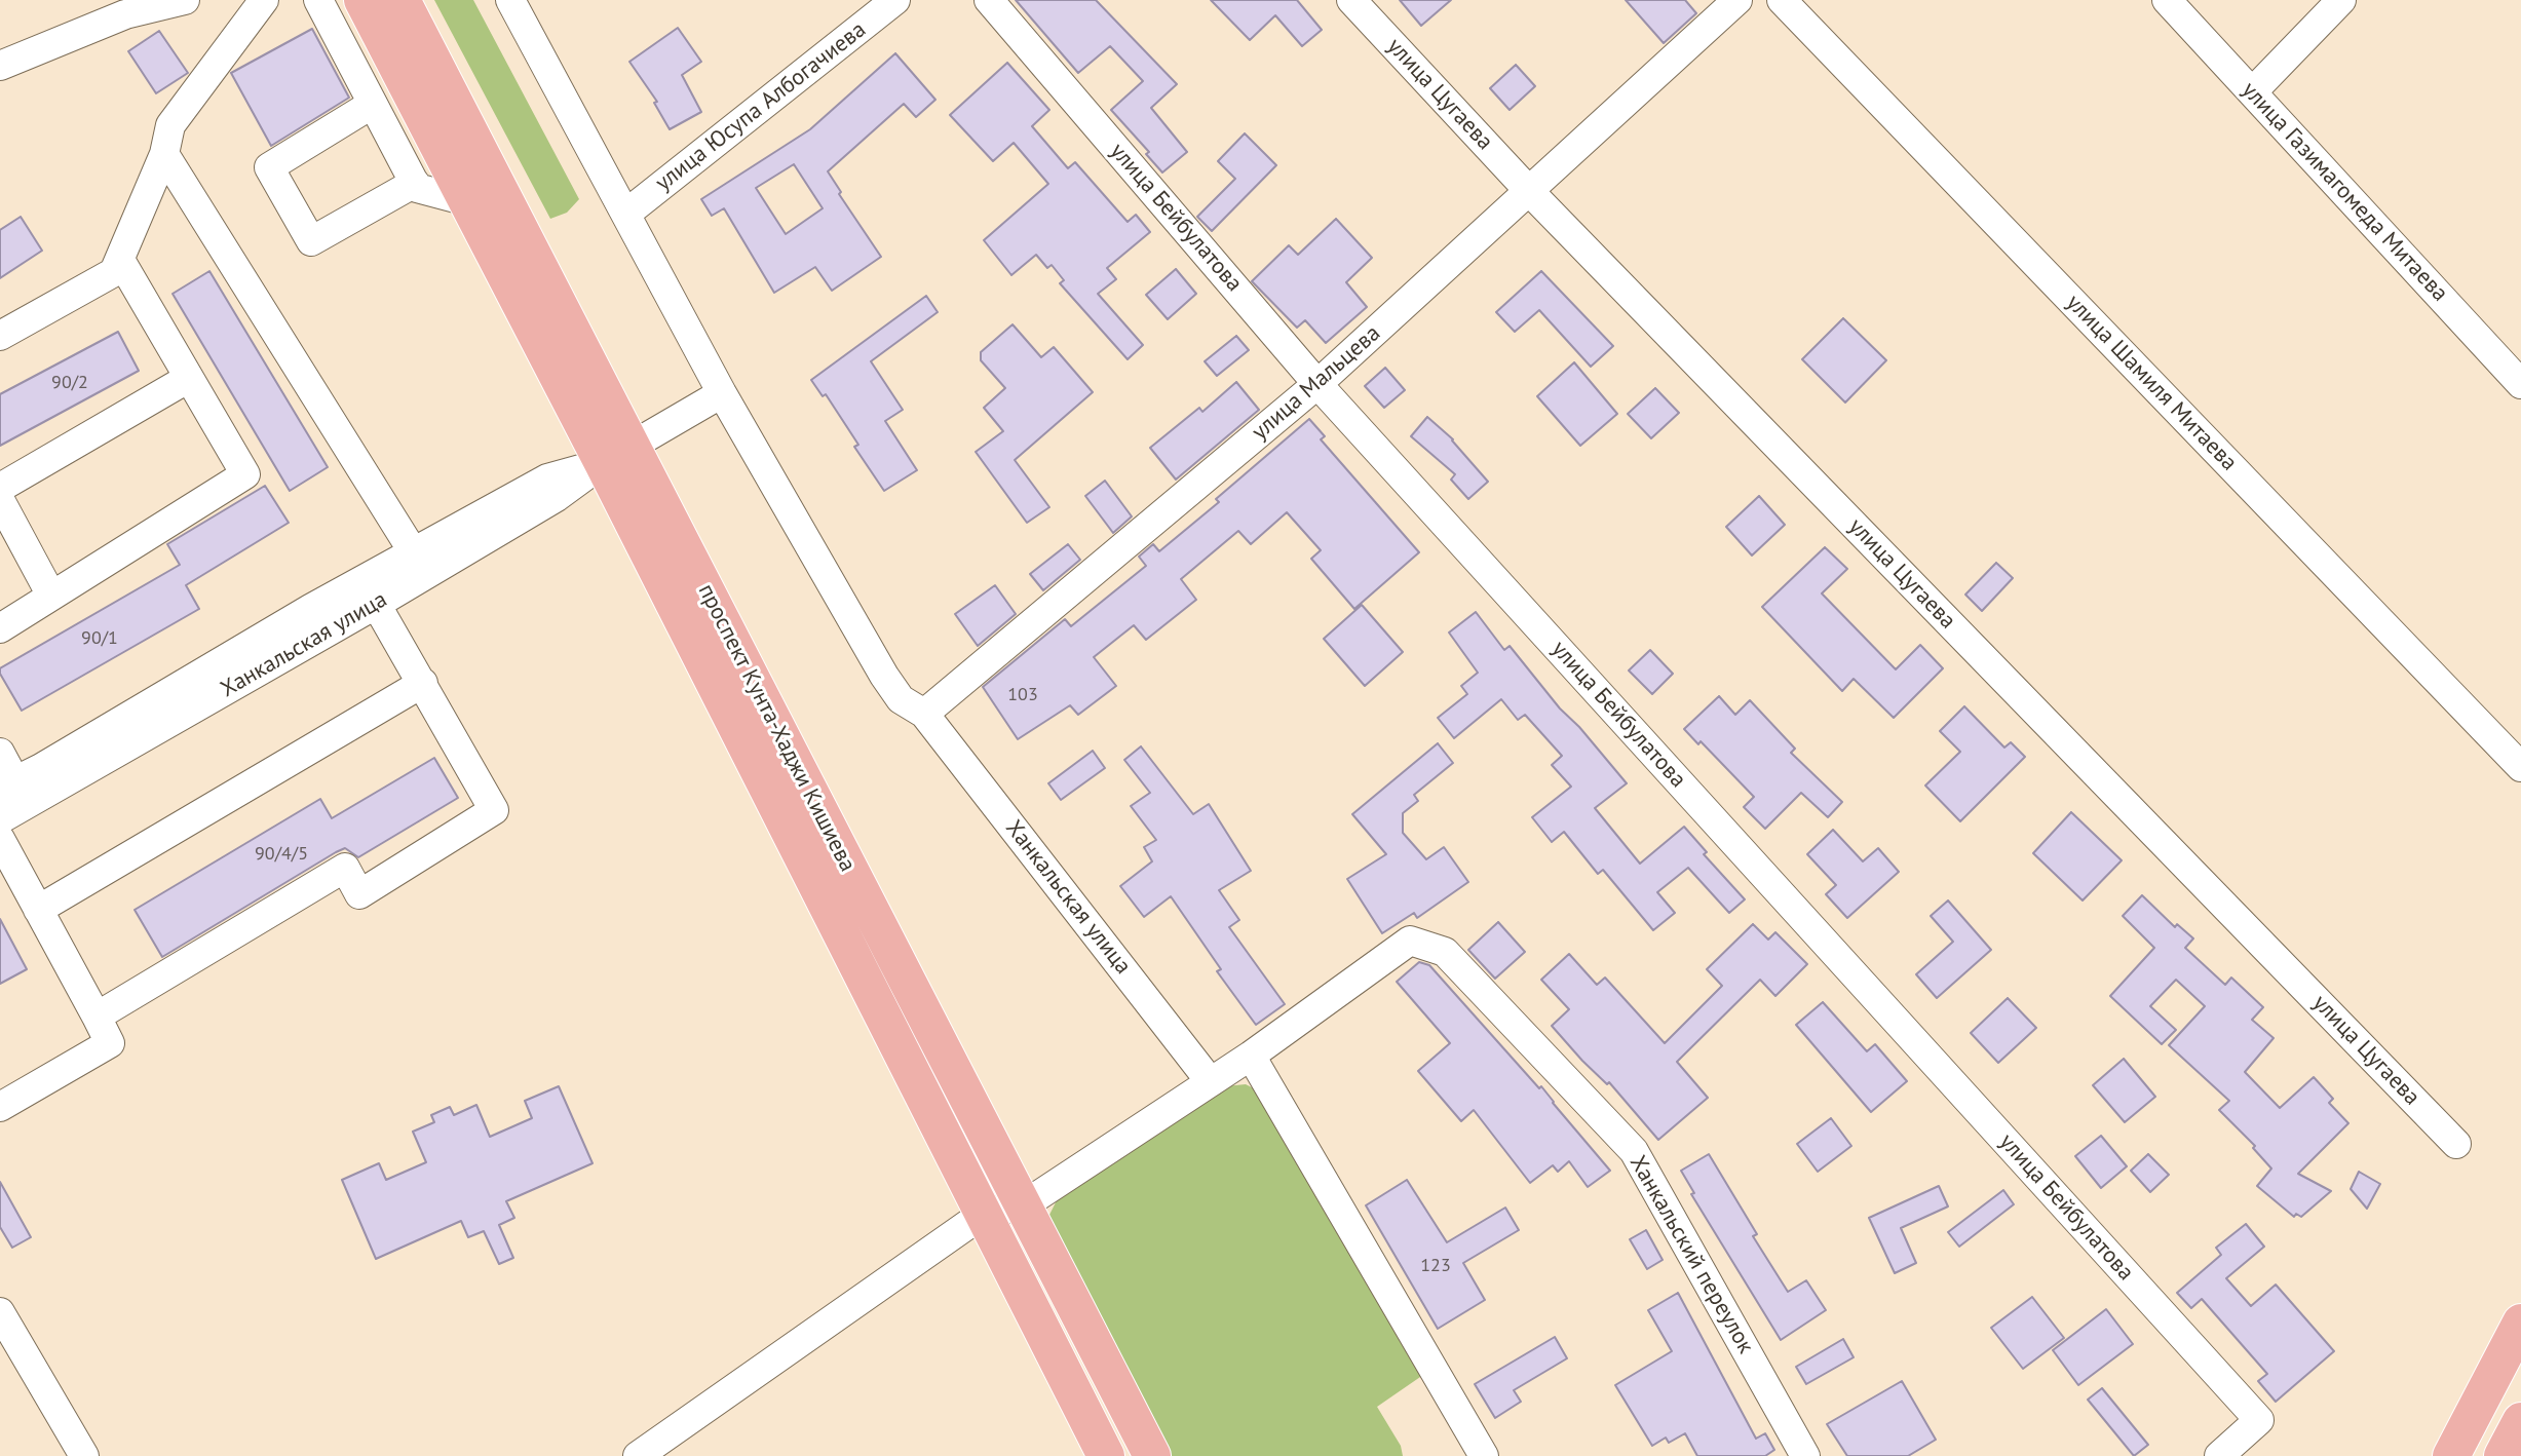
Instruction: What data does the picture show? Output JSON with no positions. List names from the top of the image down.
{
  "streets": {
    "main road": ["проспект Кунта-Хаджи Кишиева"],
    "street": [
      "улица Цугаева",
      "улица Юсупа Албогачиева",
      "улица Газимагомеда Митаева",
      "улица Бейбулатова",
      "улица Мальцева",
      "улица Шамиля Митаева",
      "Ханкальская улица",
      "Ханкальский переулок"
    ]
  },
  "crossings": [
    ["улица Цугаева", "улица Мальцева"],
    ["улица Бейбулатова", "улица Мальцева"],
    ["улица Мальцева", "Ханкальская улица"],
    ["Ханкальская улица", "проспект Кунта-Хаджи Кишиева"]
  ],
  "house_numbers": [
    "90/2",
    "90/1",
    "103",
    "90/4/5",
    "123"
  ]
}
